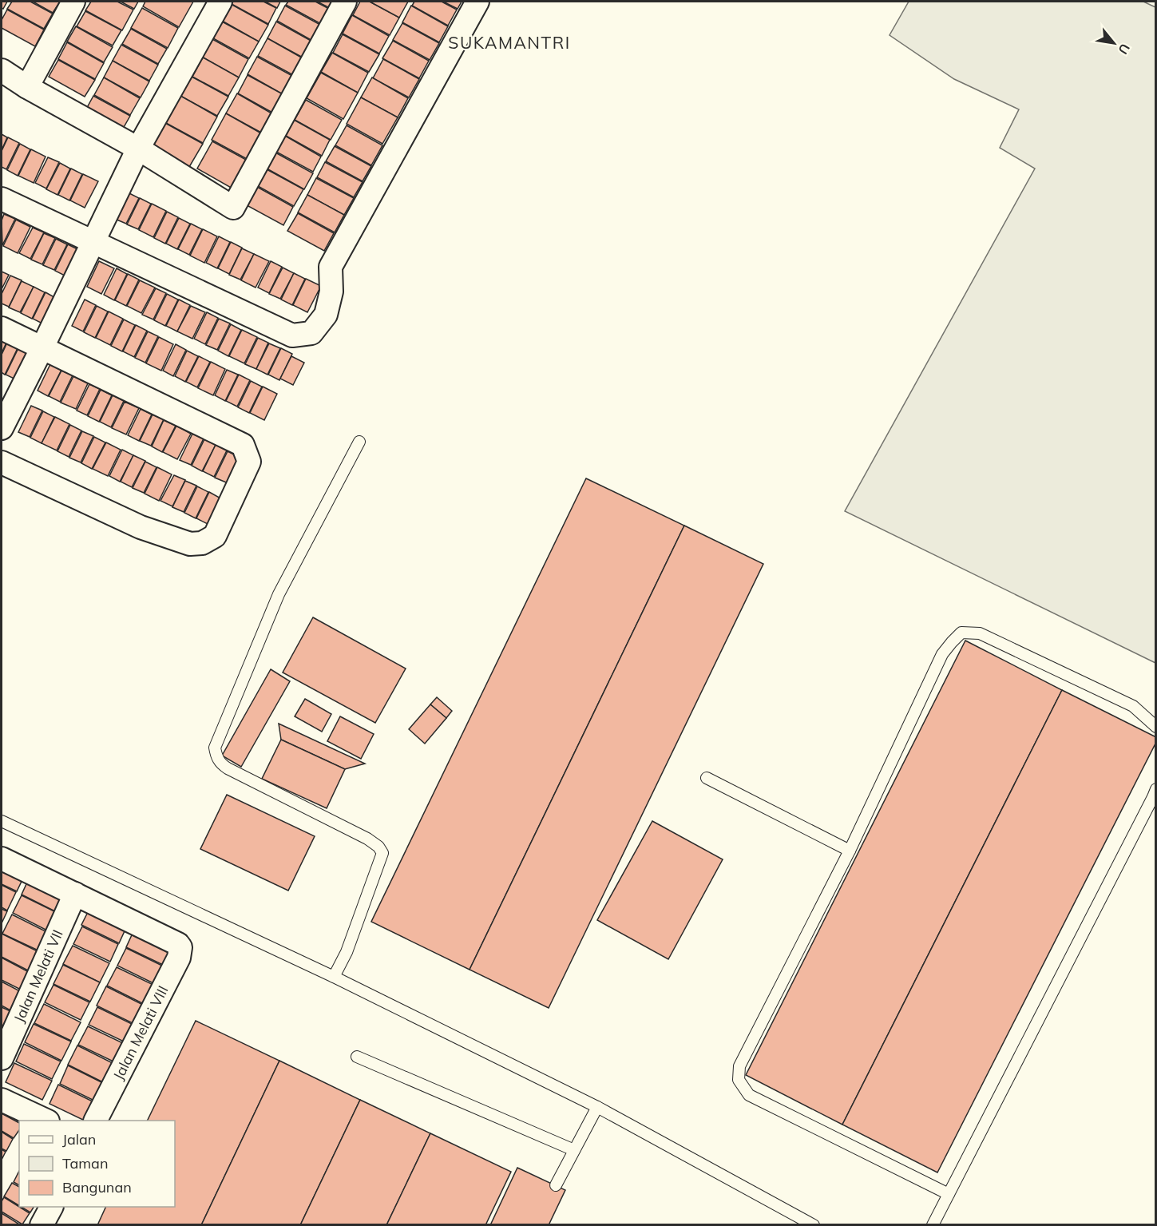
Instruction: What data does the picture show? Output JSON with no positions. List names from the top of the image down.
{
  "streets": {
    "street": ["Jalan Melati VII", "Jalan Melati VIII"]
  },
  "crossings": [
    ["Jalan Melati VII", "Jalan Melati VIII"]
  ],
  "districts": ["SUKAMANTRI"],
  "legend": ["Jalan", "Taman", "Bangunan"],
  "north": "bottom right"
}
